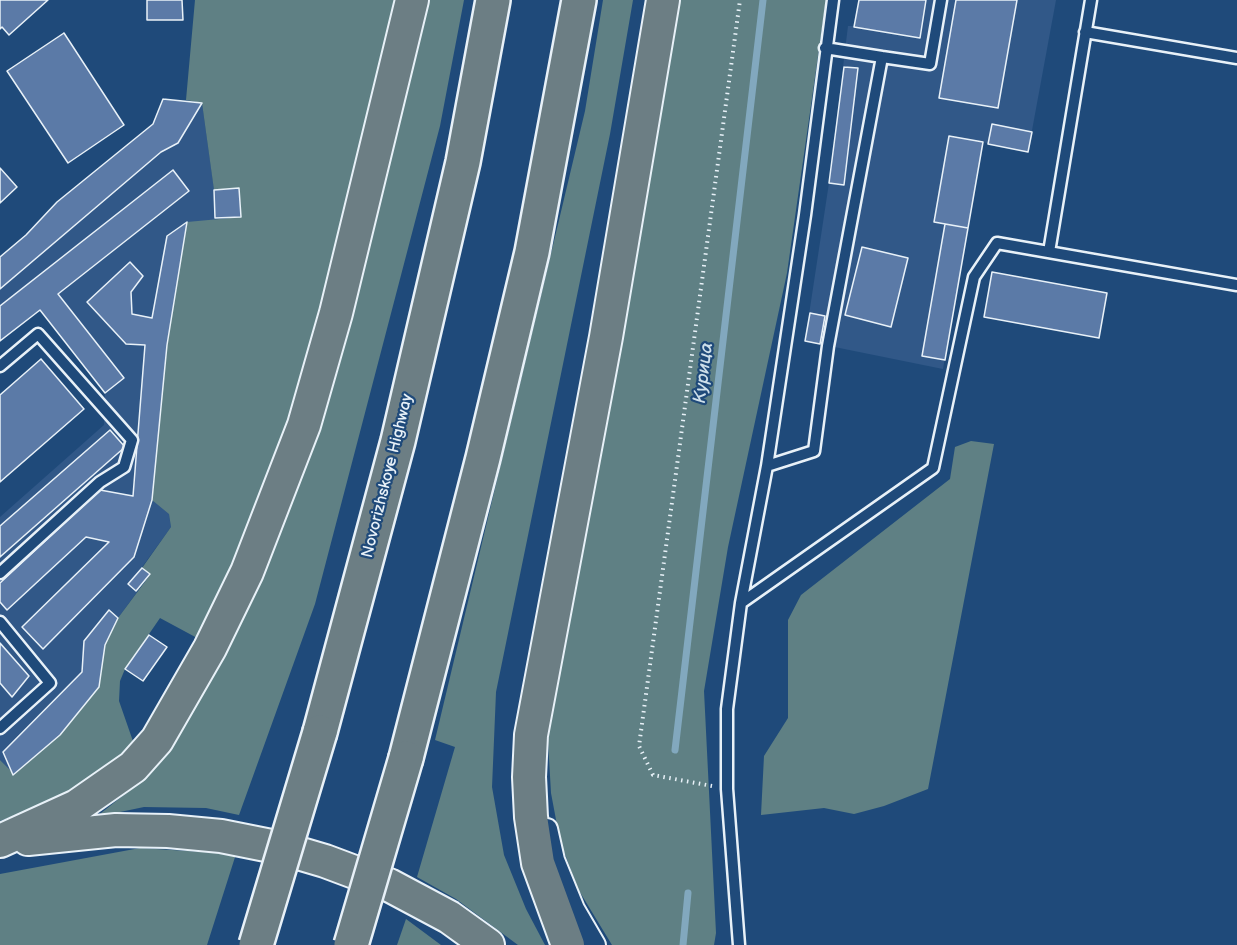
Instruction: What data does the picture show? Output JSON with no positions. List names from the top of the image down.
{
  "streets": {
    "highway": ["Novorizhskoye Highway"]
  },
  "water": ["Курица"]
}
